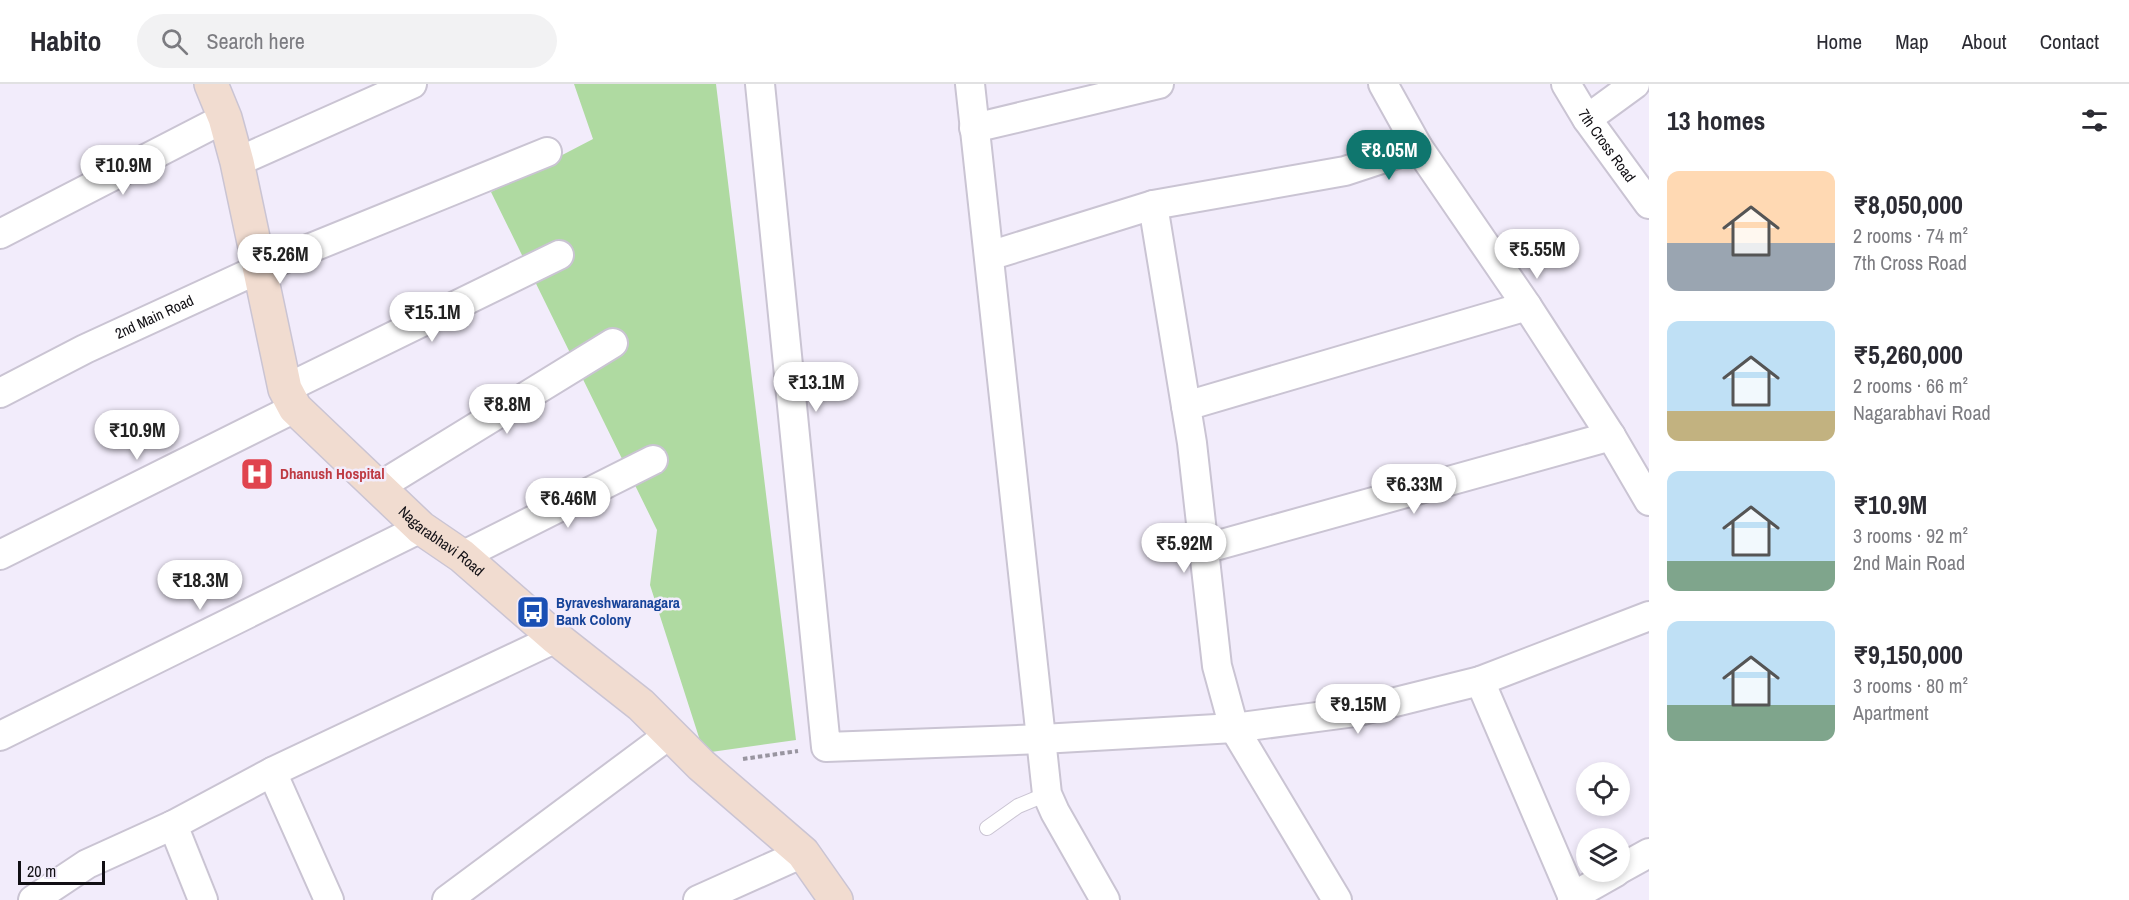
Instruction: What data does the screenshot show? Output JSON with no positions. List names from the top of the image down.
{
  "streets": {
    "main road": ["Nagarabhavi Road"],
    "street": ["7th Cross Road", "2nd Main Road"]
  },
  "places": {
    "hospital": ["Dhanush Hospital"],
    "bus stop": ["Byraveshwaranagara Bank Colony"]
  },
  "scale_bar": "20 m",
  "page": {
    "header": "Habito",
    "search": "Search here",
    "nav": [
      "Home",
      "Map",
      "About",
      "Contact"
    ],
    "heading": "13 homes",
    "price": [
      "₹8.05M",
      "₹10.9M",
      "₹5.55M",
      "₹5.26M",
      "₹15.1M",
      "₹13.1M",
      "₹8.8M",
      "₹10.9M",
      "₹6.33M",
      "₹6.46M",
      "₹5.92M",
      "₹18.3M",
      "₹9.15M"
    ],
    "list": [
      {
        "name": "₹8,050,000",
        "note": "2 rooms · 74 m² · 7th Cross Road"
      },
      {
        "name": "₹5,260,000",
        "note": "2 rooms · 66 m² · Nagarabhavi Road"
      },
      {
        "name": "₹10.9M",
        "note": "3 rooms · 92 m² · 2nd Main Road"
      },
      {
        "name": "₹9,150,000",
        "note": "3 rooms · 80 m² · Apartment"
      }
    ],
    "scale": "20 m"
  }
}
